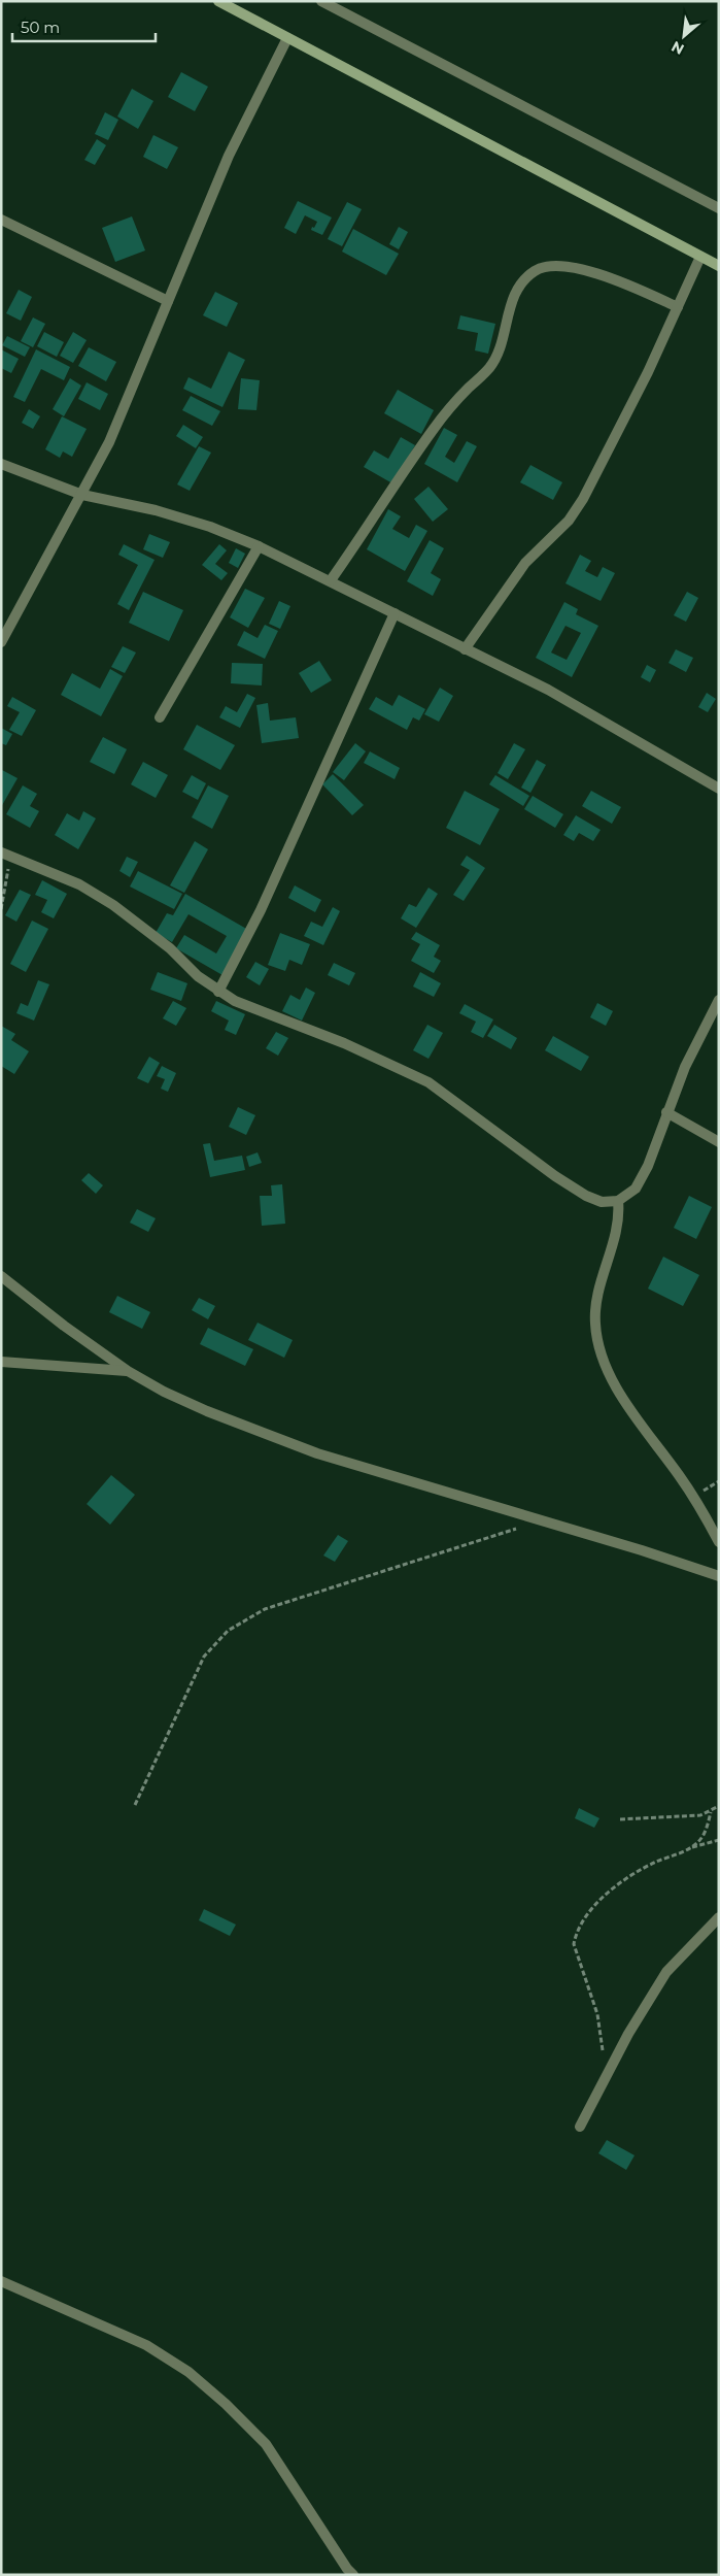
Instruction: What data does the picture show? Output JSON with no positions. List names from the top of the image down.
{
  "scale_bar": "50 m",
  "north": "bottom left"
}
